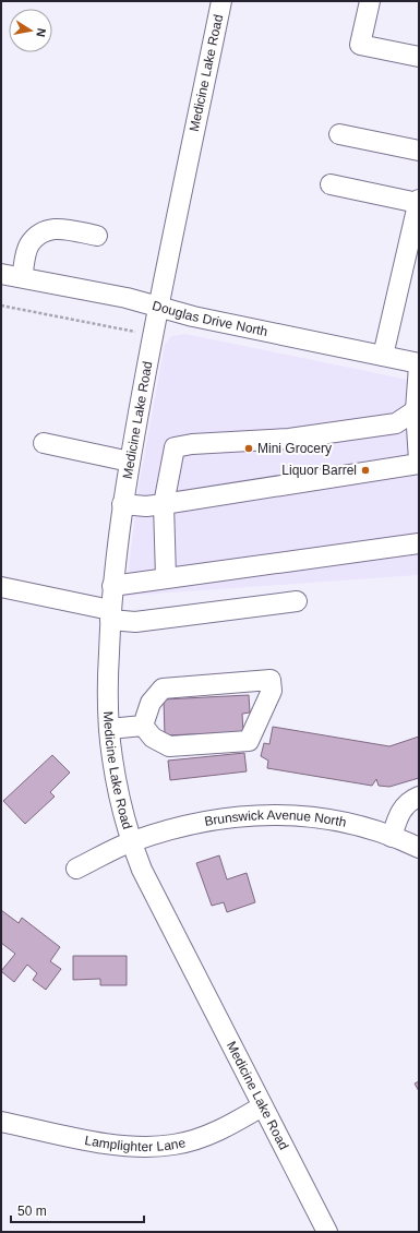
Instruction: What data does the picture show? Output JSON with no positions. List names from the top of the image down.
{
  "streets": {
    "street": [
      "Medicine Lake Road",
      "Douglas Drive North",
      "Brunswick Avenue North",
      "Lamplighter Lane"
    ]
  },
  "crossings": [
    ["Medicine Lake Road", "Douglas Drive North"],
    ["Medicine Lake Road", "Brunswick Avenue North"],
    ["Medicine Lake Road", "Lamplighter Lane"]
  ],
  "places": ["Mini Grocery", "Liquor Barrel"],
  "scale_bar": "50 m",
  "north": "right"
}
